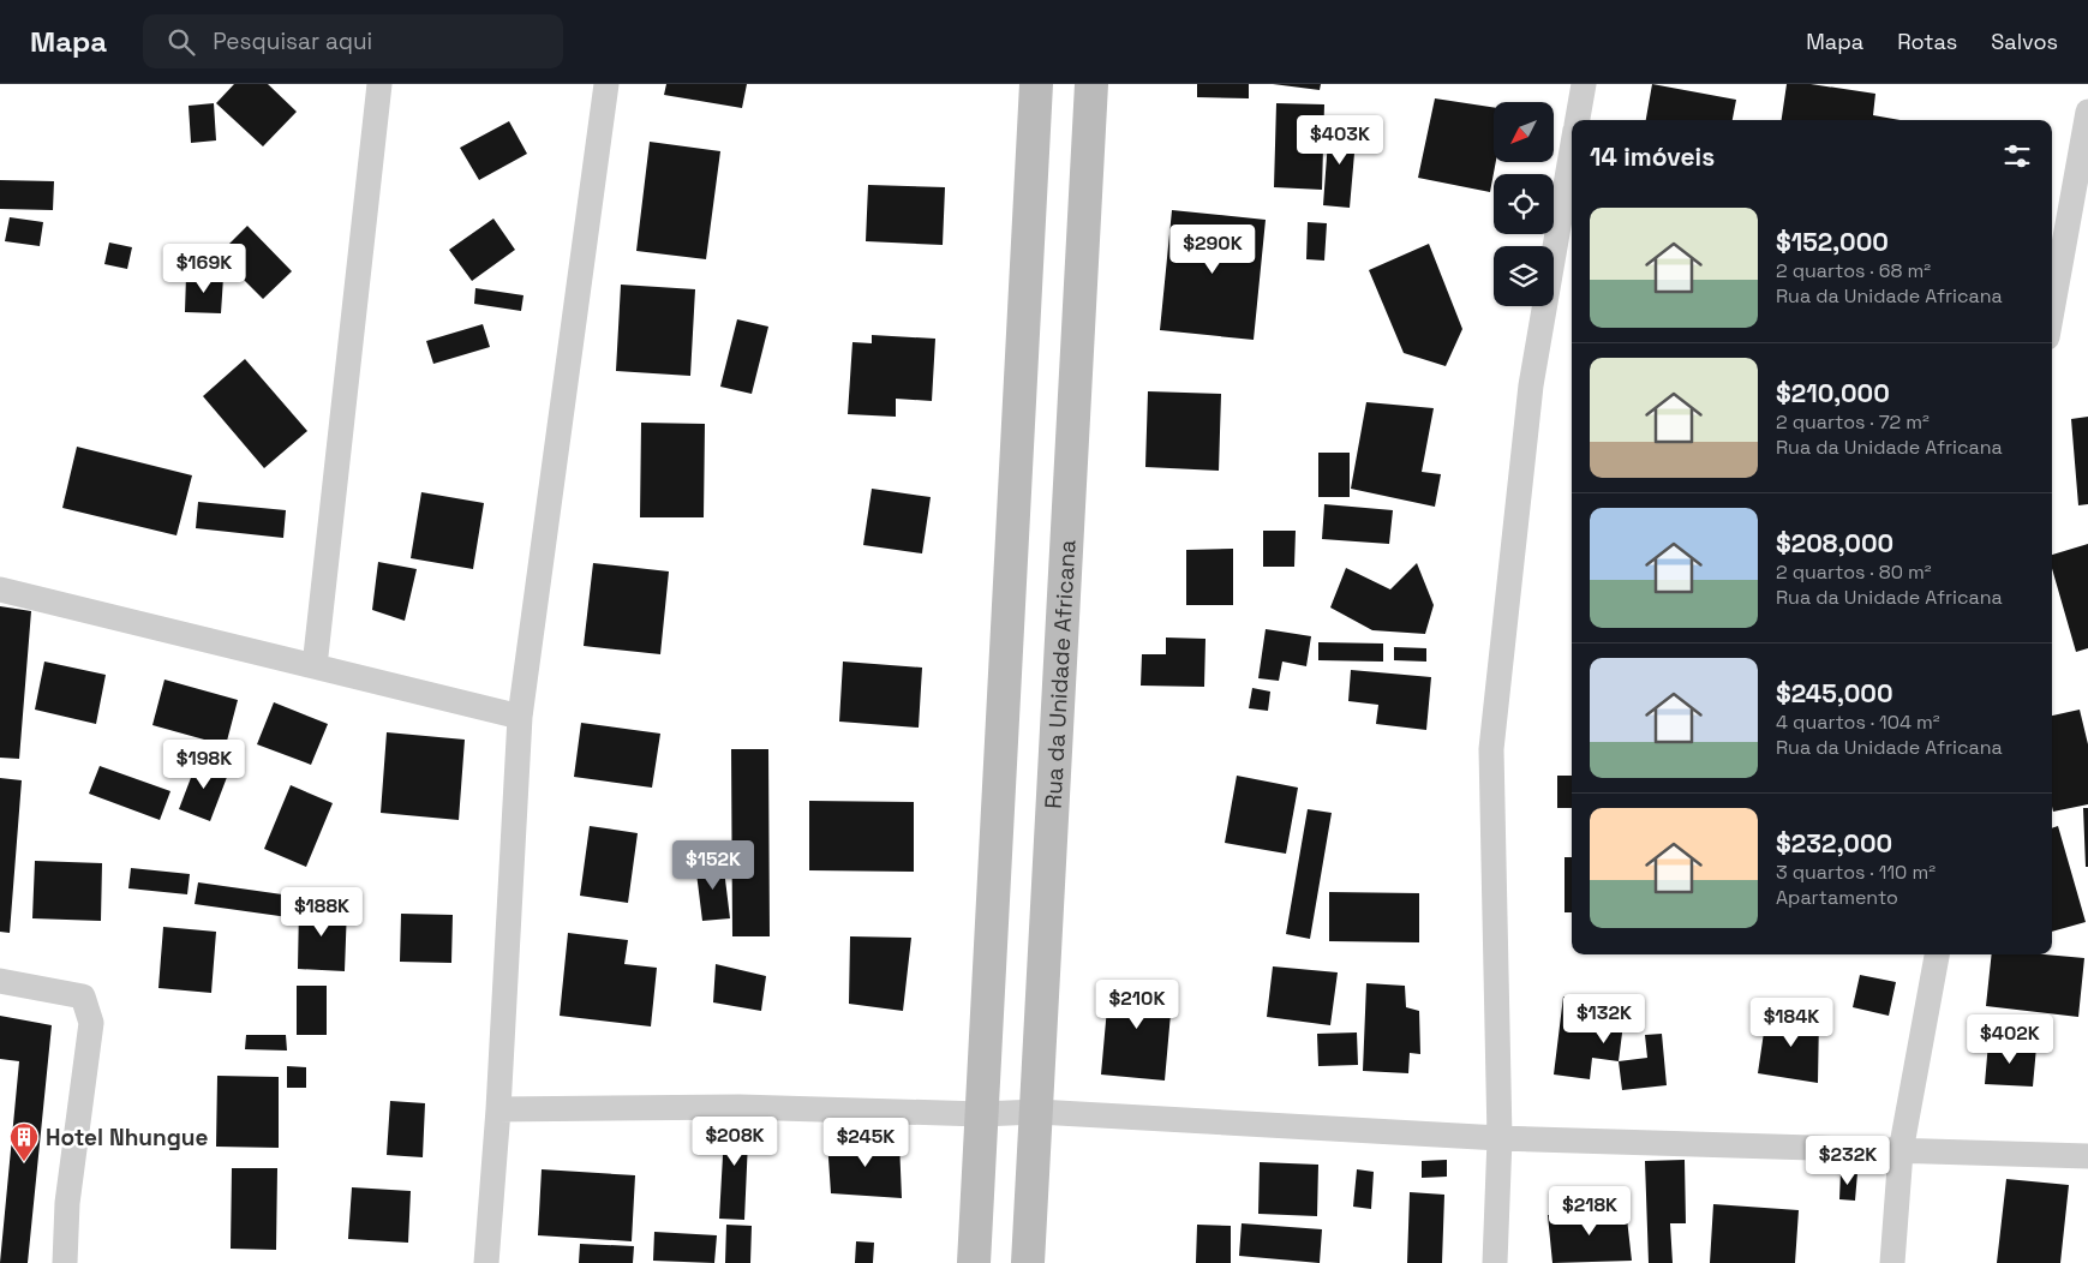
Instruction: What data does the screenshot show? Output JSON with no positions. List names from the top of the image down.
{
  "streets": {
    "street": ["Rua da Unidade Africana"]
  },
  "places": {
    "building": ["Hotel Nhungue"]
  },
  "north": "bottom left",
  "page": {
    "header": "Mapa",
    "search": "Pesquisar aqui",
    "nav": ["Mapa", "Rotas", "Salvos"],
    "price": [
      "$403K",
      "$290K",
      "$169K",
      "$198K",
      "$152K",
      "$188K",
      "$210K",
      "$132K",
      "$184K",
      "$402K",
      "$208K",
      "$245K",
      "$232K",
      "$218K"
    ],
    "heading": "14 imóveis",
    "list": [
      {
        "name": "$152,000",
        "note": "2 quartos · 68 m² · Rua da Unidade Africana"
      },
      {
        "name": "$210,000",
        "note": "2 quartos · 72 m² · Rua da Unidade Africana"
      },
      {
        "name": "$208,000",
        "note": "2 quartos · 80 m² · Rua da Unidade Africana"
      },
      {
        "name": "$245,000",
        "note": "4 quartos · 104 m² · Rua da Unidade Africana"
      },
      {
        "name": "$232,000",
        "note": "3 quartos · 110 m² · Apartamento"
      }
    ]
  }
}
